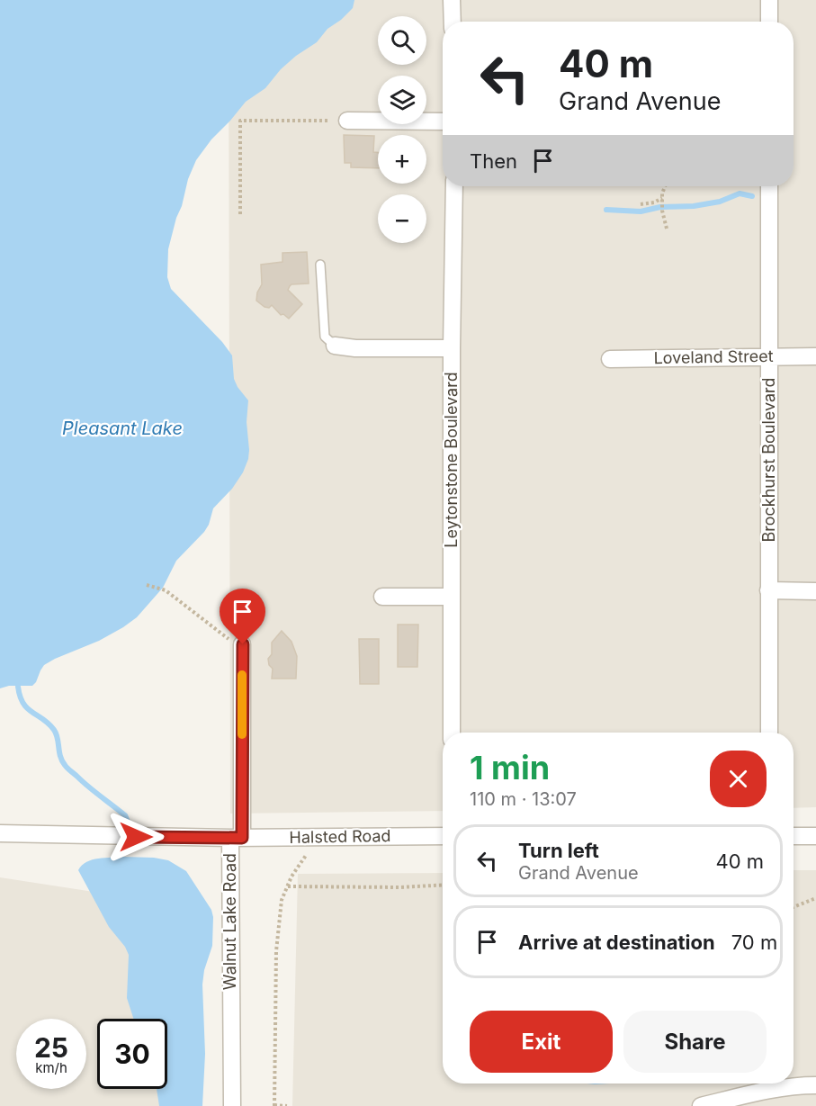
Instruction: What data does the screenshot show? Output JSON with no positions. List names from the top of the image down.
{
  "streets": {
    "street": [
      "Loveland Street",
      "Leytonstone Boulevard",
      "Brockhurst Boulevard",
      "Halsted Road",
      "Walnut Lake Road"
    ]
  },
  "crossings": [
    ["Loveland Street", "Brockhurst Boulevard"],
    ["Halsted Road", "Walnut Lake Road"]
  ],
  "water": ["Pleasant Lake"],
  "page": {
    "map_buttons": ["+", "−"],
    "turn": ["40 m", "Grand Avenue"],
    "then": "Then",
    "heading": ["1 min", "110 m · 13:07"],
    "list": [
      {
        "name": "Turn left",
        "note": "Grand Avenue",
        "value": "40 m"
      },
      {
        "name": "Arrive at destination",
        "value": "70 m"
      }
    ],
    "buttons": ["Exit", "Share"],
    "speed": "25 km/h",
    "limit": "30"
  }
}
